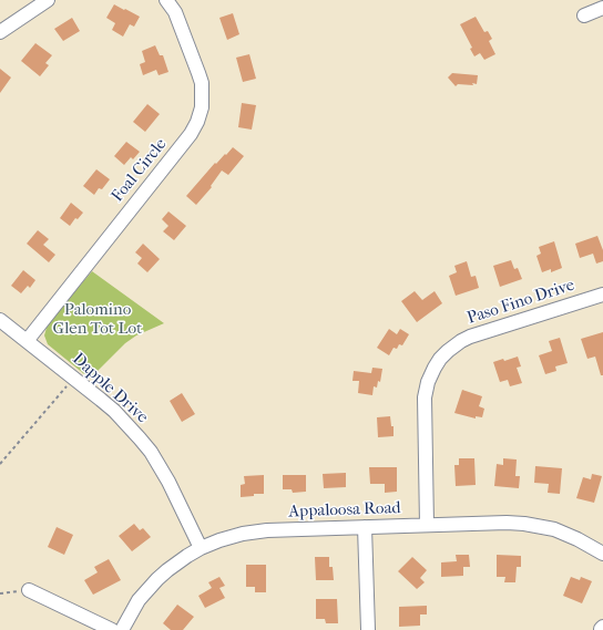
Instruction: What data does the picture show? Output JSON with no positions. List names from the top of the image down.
{
  "streets": {
    "street": [
      "Foal Circle",
      "Paso Fino Drive",
      "Dapple Drive",
      "Appaloosa Road"
    ]
  },
  "crossings": [
    ["Foal Circle", "Dapple Drive"],
    ["Paso Fino Drive", "Appaloosa Road"],
    ["Dapple Drive", "Appaloosa Road"]
  ],
  "parks": ["Palomino Glen Tot Lot"]
}
